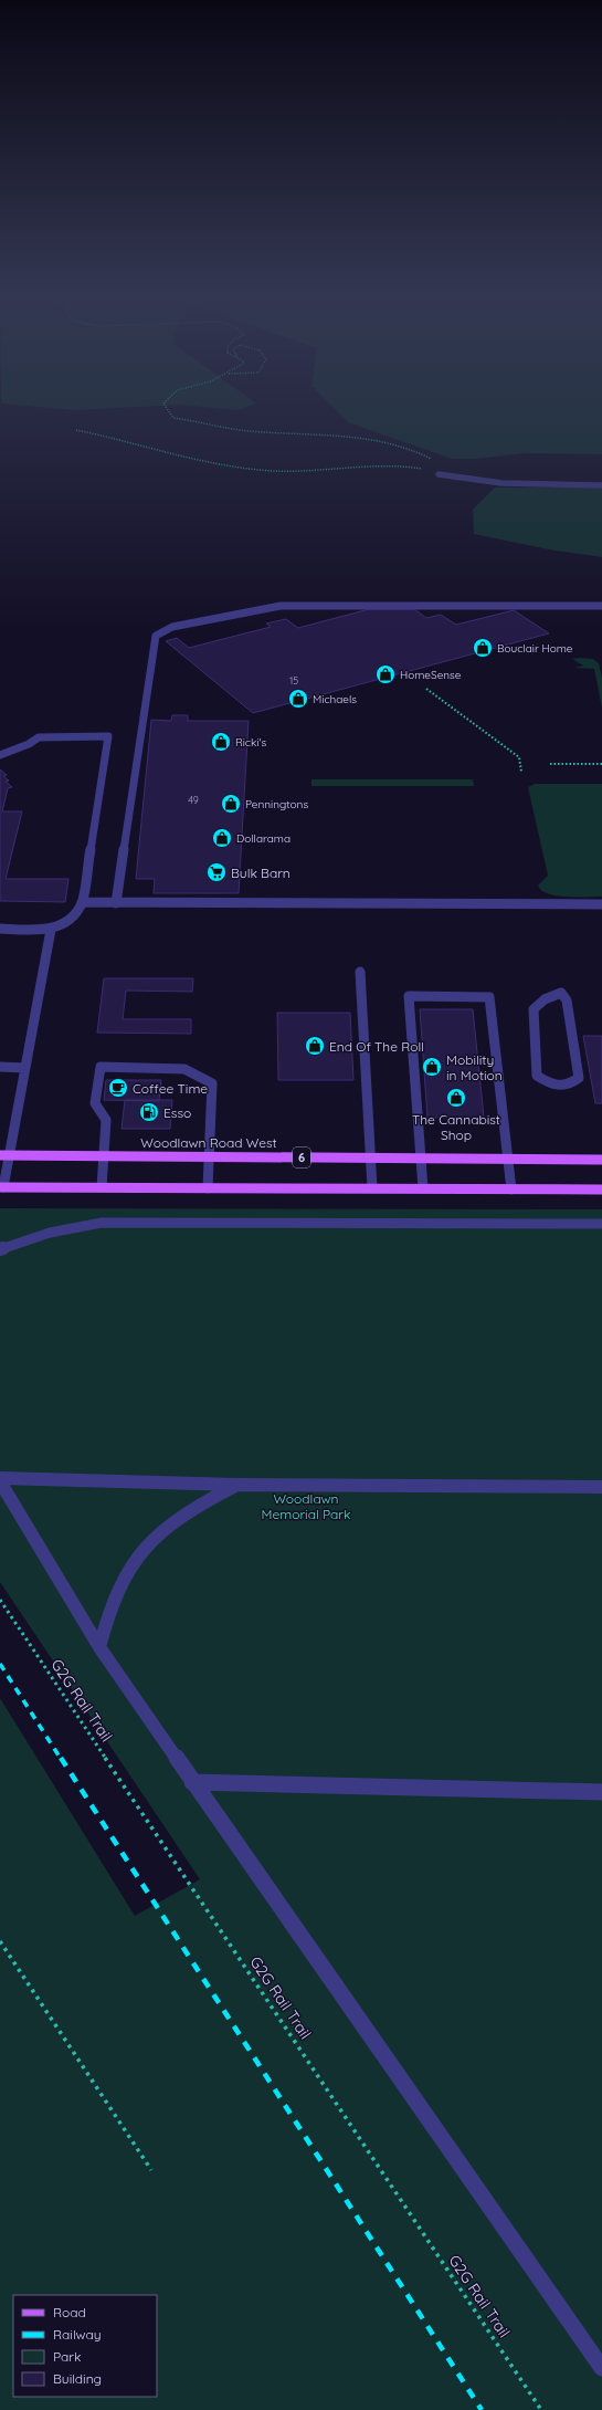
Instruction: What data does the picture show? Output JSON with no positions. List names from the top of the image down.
{
  "streets": {
    "main road": ["Woodlawn Road West", "6"],
    "path": ["G2G Rail Trail"]
  },
  "parks": ["Woodlawn Memorial Park"],
  "places": {
    "shop": [
      "Bouclair Home",
      "HomeSense",
      "Michaels",
      "Ricki's",
      "Penningtons",
      "Dollarama",
      "End Of The Roll",
      "Mobility in Motion",
      "The Cannabist Shop"
    ],
    "supermarket": ["Bulk Barn"],
    "cafe": ["Coffee Time"],
    "fuel station": ["Esso"]
  },
  "house_numbers": ["15", "49"],
  "legend": [
    "Road",
    "Railway",
    "Park",
    "Building"
  ]
}
